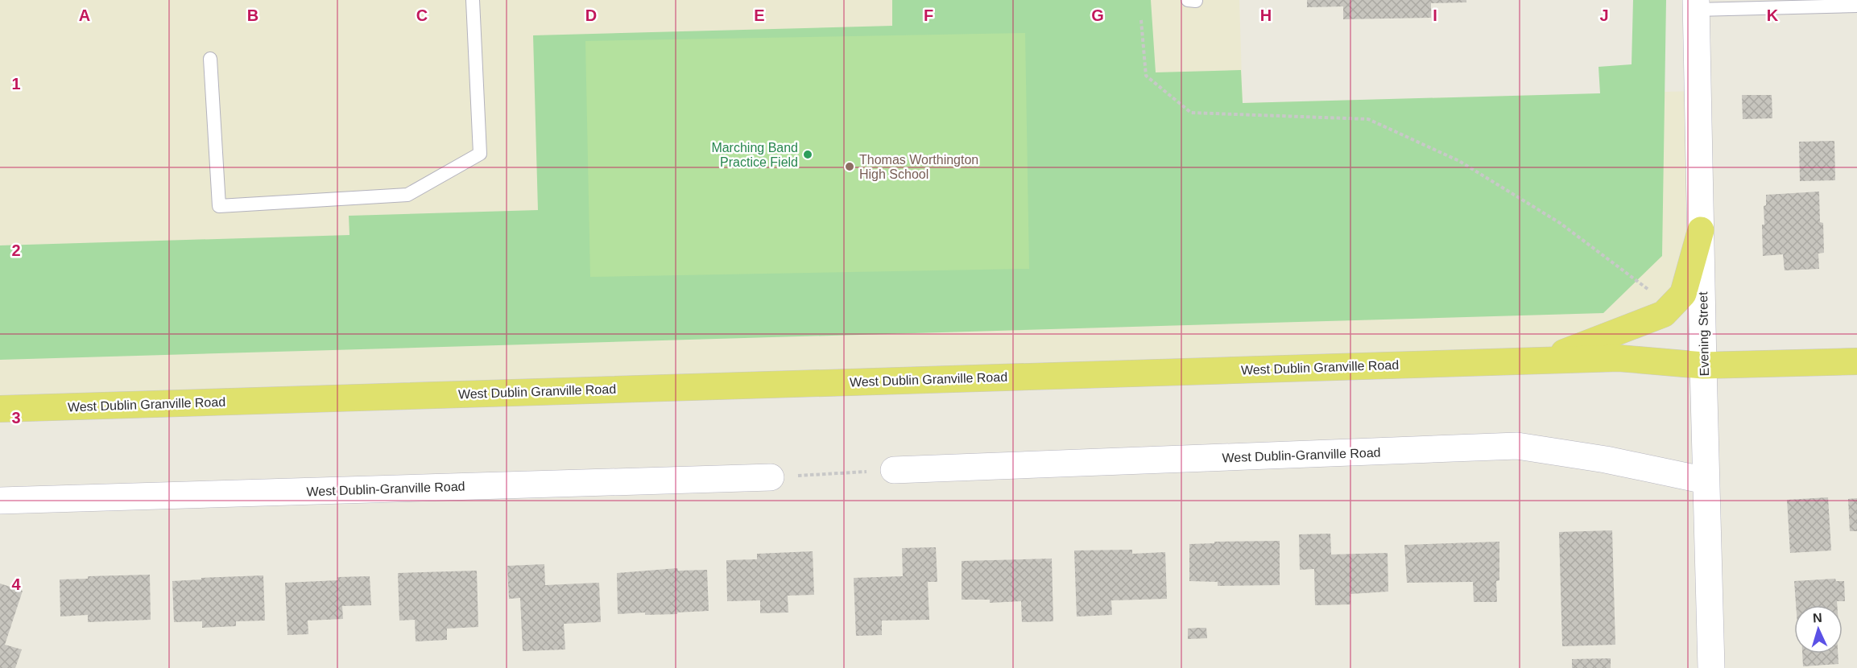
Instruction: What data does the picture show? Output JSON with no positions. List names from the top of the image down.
{
  "streets": {
    "main road": ["West Dublin Granville Road"],
    "street": ["Evening Street", "West Dublin-Granville Road"]
  },
  "crossings": [
    ["Evening Street", "West Dublin Granville Road"],
    ["Evening Street", "West Dublin-Granville Road"]
  ],
  "places": ["Marching Band Practice Field", "Thomas Worthington High School"],
  "north": "top",
  "grid": {
    "columns": [
      "A",
      "B",
      "C",
      "D",
      "E",
      "F",
      "G",
      "H",
      "I",
      "J",
      "K"
    ],
    "rows": [
      "1",
      "2",
      "3",
      "4"
    ]
  }
}
